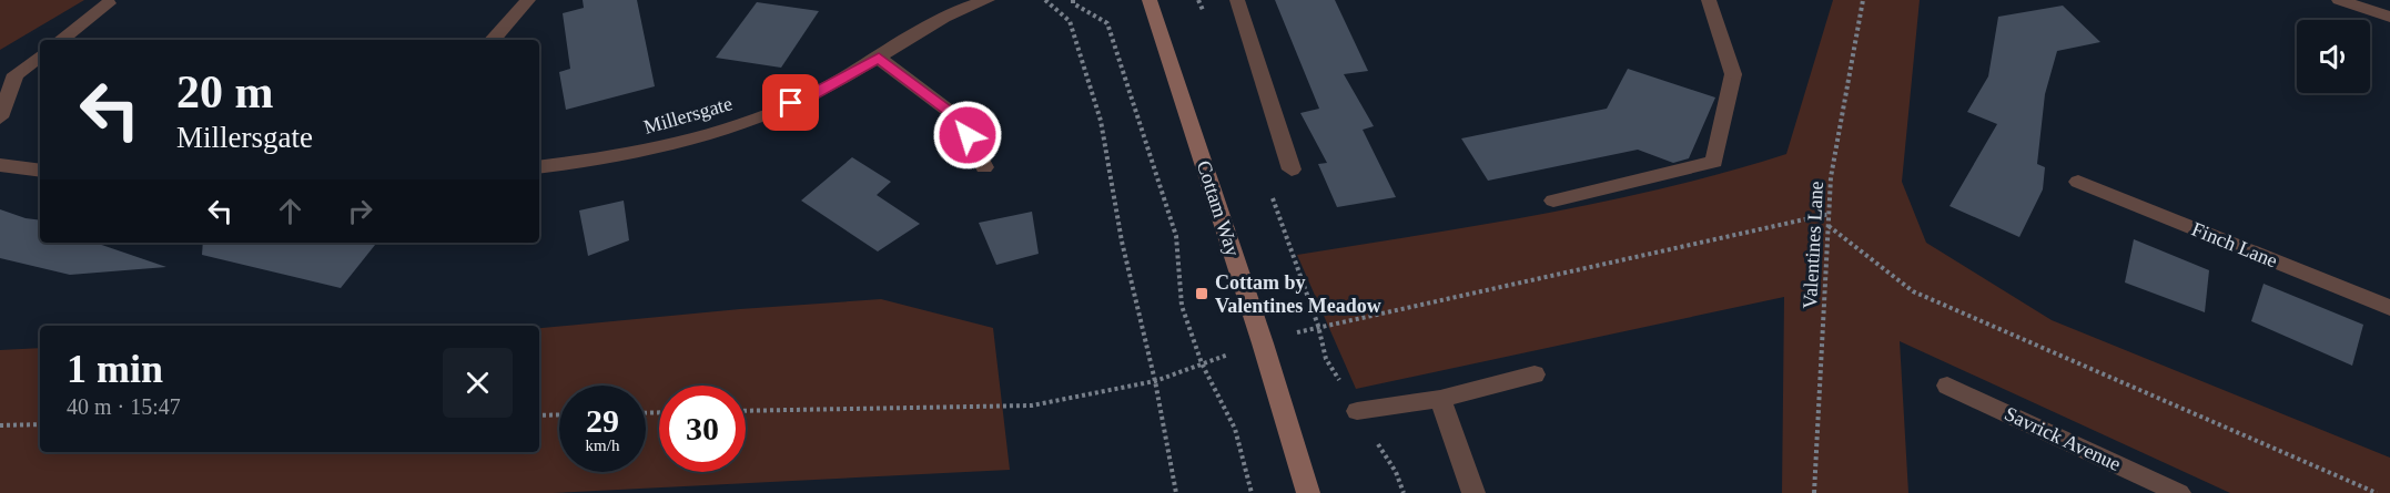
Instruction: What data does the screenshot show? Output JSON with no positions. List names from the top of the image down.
{
  "streets": {
    "main road": ["Cottam Way"],
    "street": ["Millersgate", "Finch Lane", "Savrick Avenue"],
    "path": ["Valentines Lane"]
  },
  "places": {
    "transit": ["Cottam by Valentines Meadow"]
  },
  "page": {
    "turn": ["20 m", "Millersgate"],
    "heading": ["1 min", "40 m · 15:47"],
    "speed": "29 km/h",
    "limit": "30"
  }
}
